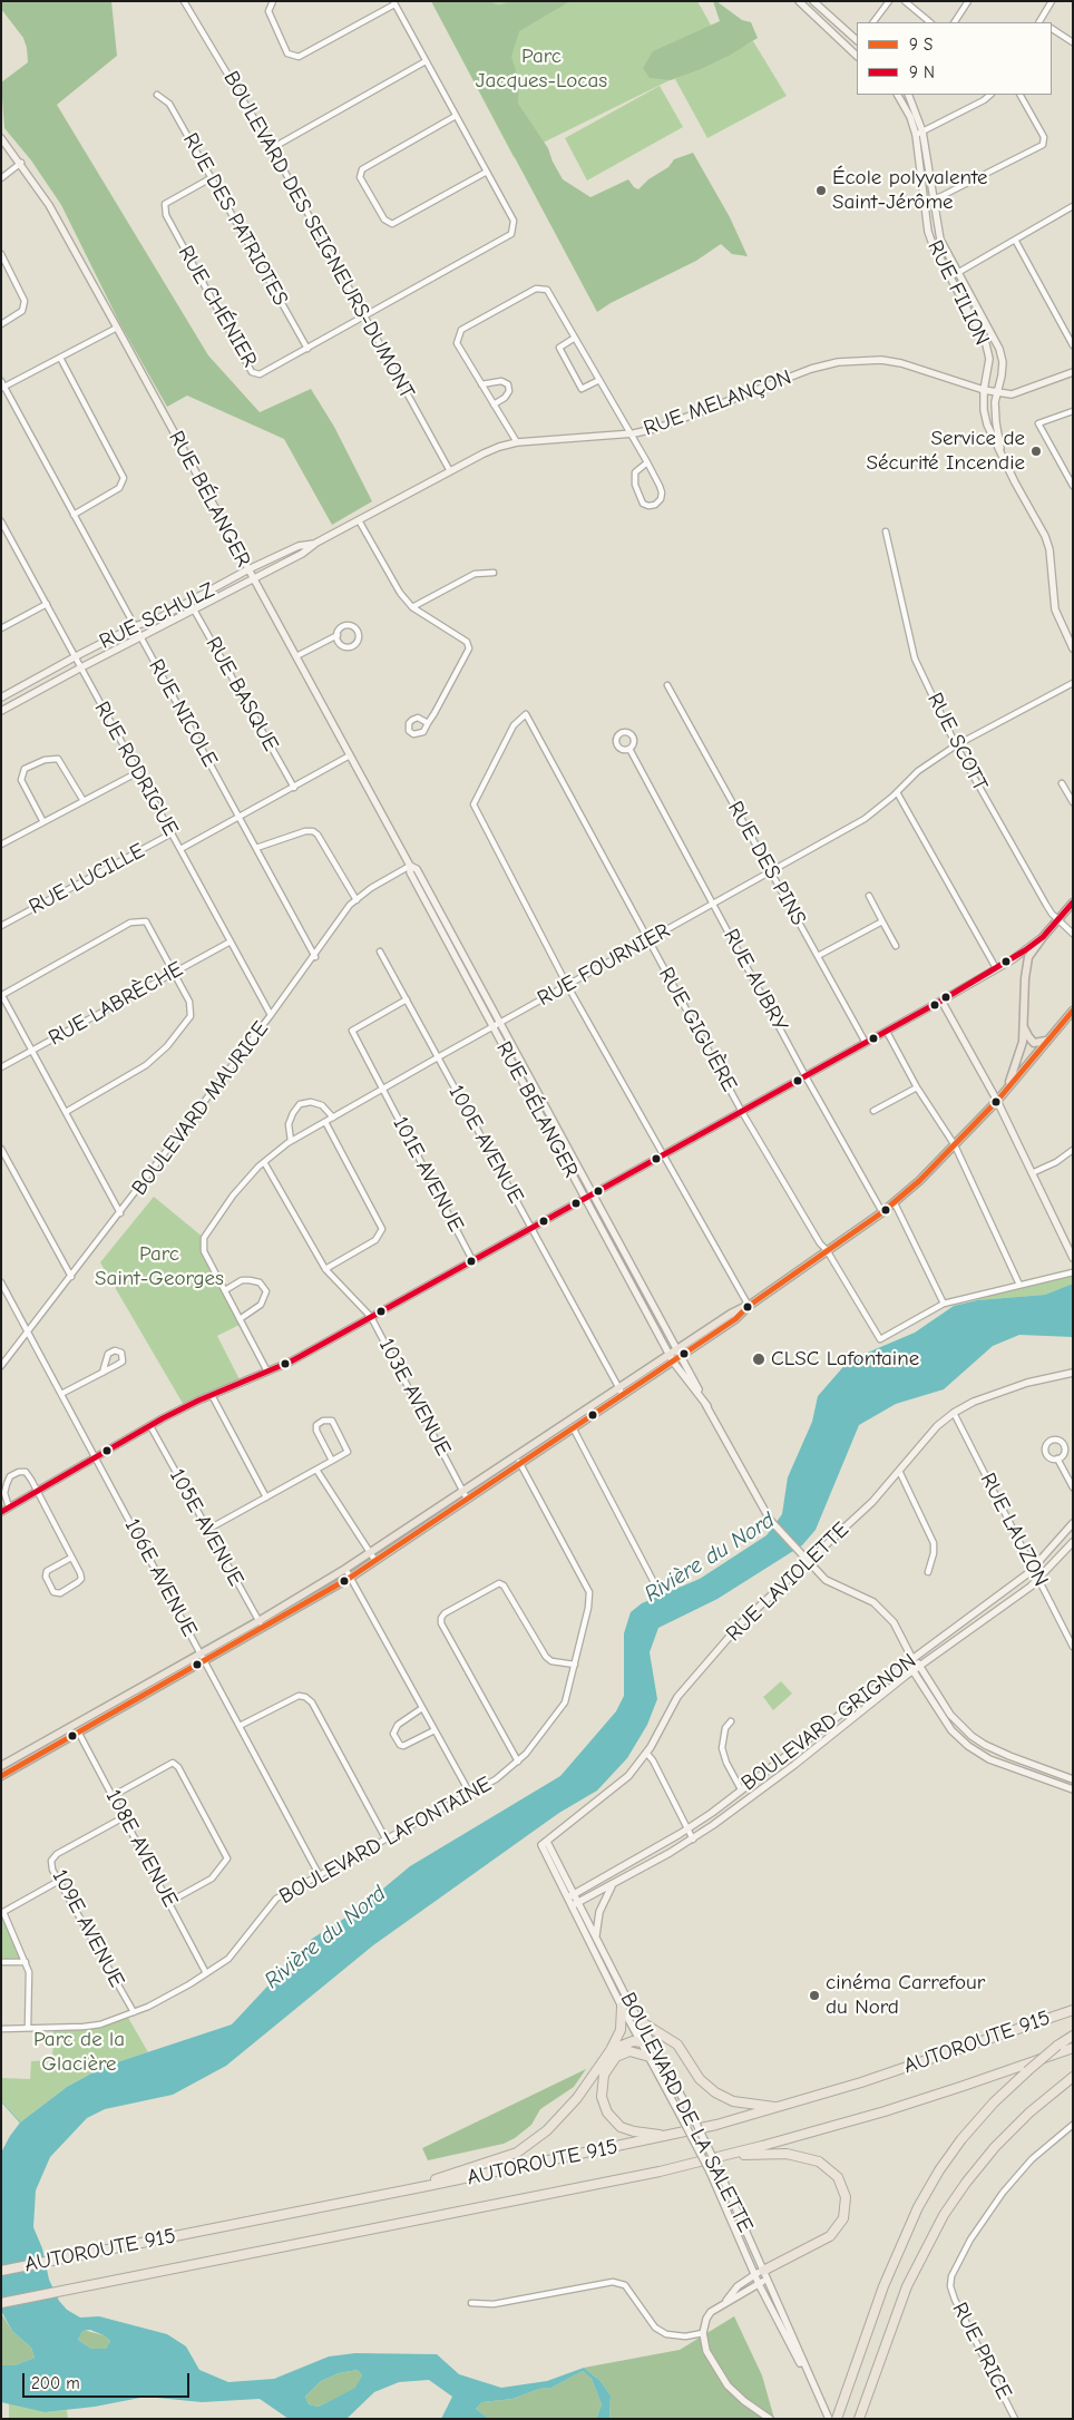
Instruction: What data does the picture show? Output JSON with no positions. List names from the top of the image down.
{
  "streets": {
    "highway": ["AUTOROUTE 915"],
    "street": [
      "RUE DES PATRIOTES",
      "BOULEVARD DES SEIGNEURS-DUMONT",
      "RUE FILION",
      "RUE CHÉNIER",
      "RUE MELANÇON",
      "RUE BÉLANGER",
      "RUE SCHULZ",
      "RUE BASQUE",
      "RUE NICOLE",
      "RUE SCOTT",
      "RUE RODRIGUE",
      "RUE DES PINS",
      "RUE LUCILLE",
      "RUE FOURNIER",
      "RUE AUBRY",
      "RUE LABRÈCHE",
      "RUE GIGUÈRE",
      "BOULEVARD MAURICE",
      "100E AVENUE",
      "101E AVENUE",
      "103E AVENUE",
      "105E AVENUE",
      "RUE LAUZON",
      "106E AVENUE",
      "RUE LAVIOLETTE",
      "BOULEVARD GRIGNON",
      "BOULEVARD LAFONTAINE",
      "108E AVENUE",
      "109E AVENUE",
      "BOULEVARD DE LA SALETTE",
      "RUE PRICE"
    ]
  },
  "crossings": [
    ["RUE DES PATRIOTES", "RUE CHÉNIER"],
    ["BOULEVARD DES SEIGNEURS-DUMONT", "RUE CHÉNIER"],
    ["BOULEVARD DES SEIGNEURS-DUMONT", "RUE MELANÇON"],
    ["RUE FILION", "RUE MELANÇON"],
    ["RUE MELANÇON", "RUE BÉLANGER"],
    ["RUE MELANÇON", "RUE SCHULZ"],
    ["RUE BÉLANGER", "RUE SCHULZ"],
    ["RUE BÉLANGER", "RUE FOURNIER"],
    ["RUE BÉLANGER", "BOULEVARD MAURICE"],
    ["RUE BÉLANGER", "RUE LAVIOLETTE"],
    ["RUE BÉLANGER", "BOULEVARD GRIGNON"],
    ["RUE SCHULZ", "RUE BASQUE"],
    ["RUE SCHULZ", "RUE NICOLE"],
    ["RUE SCHULZ", "RUE RODRIGUE"],
    ["RUE NICOLE", "BOULEVARD MAURICE"],
    ["RUE SCOTT", "RUE FOURNIER"],
    ["RUE RODRIGUE", "RUE LUCILLE"],
    ["RUE RODRIGUE", "RUE LABRÈCHE"],
    ["RUE RODRIGUE", "BOULEVARD MAURICE"],
    ["RUE DES PINS", "RUE FOURNIER"],
    ["RUE FOURNIER", "RUE AUBRY"],
    ["RUE FOURNIER", "RUE GIGUÈRE"],
    ["RUE FOURNIER", "100E AVENUE"],
    ["RUE FOURNIER", "101E AVENUE"],
    ["RUE FOURNIER", "103E AVENUE"],
    ["BOULEVARD MAURICE", "106E AVENUE"],
    ["100E AVENUE", "101E AVENUE"],
    ["RUE LAUZON", "RUE LAVIOLETTE"],
    ["RUE LAUZON", "BOULEVARD GRIGNON"],
    ["106E AVENUE", "BOULEVARD LAFONTAINE"],
    ["RUE LAVIOLETTE", "BOULEVARD DE LA SALETTE"],
    ["BOULEVARD GRIGNON", "BOULEVARD DE LA SALETTE"],
    ["BOULEVARD LAFONTAINE", "108E AVENUE"],
    ["BOULEVARD LAFONTAINE", "109E AVENUE"],
    ["108E AVENUE", "109E AVENUE"]
  ],
  "water": ["Rivière du Nord"],
  "parks": ["Parc Jacques-Locas", "Parc Saint-Georges", "Parc de la Glacière"],
  "places": [
    "École polyvalente Saint-Jérôme",
    "Service de Sécurité Incendie",
    "CLSC Lafontaine",
    "cinéma Carrefour du Nord"
  ],
  "legend": ["9 S", "9 N"],
  "scale_bar": "200 m"
}
